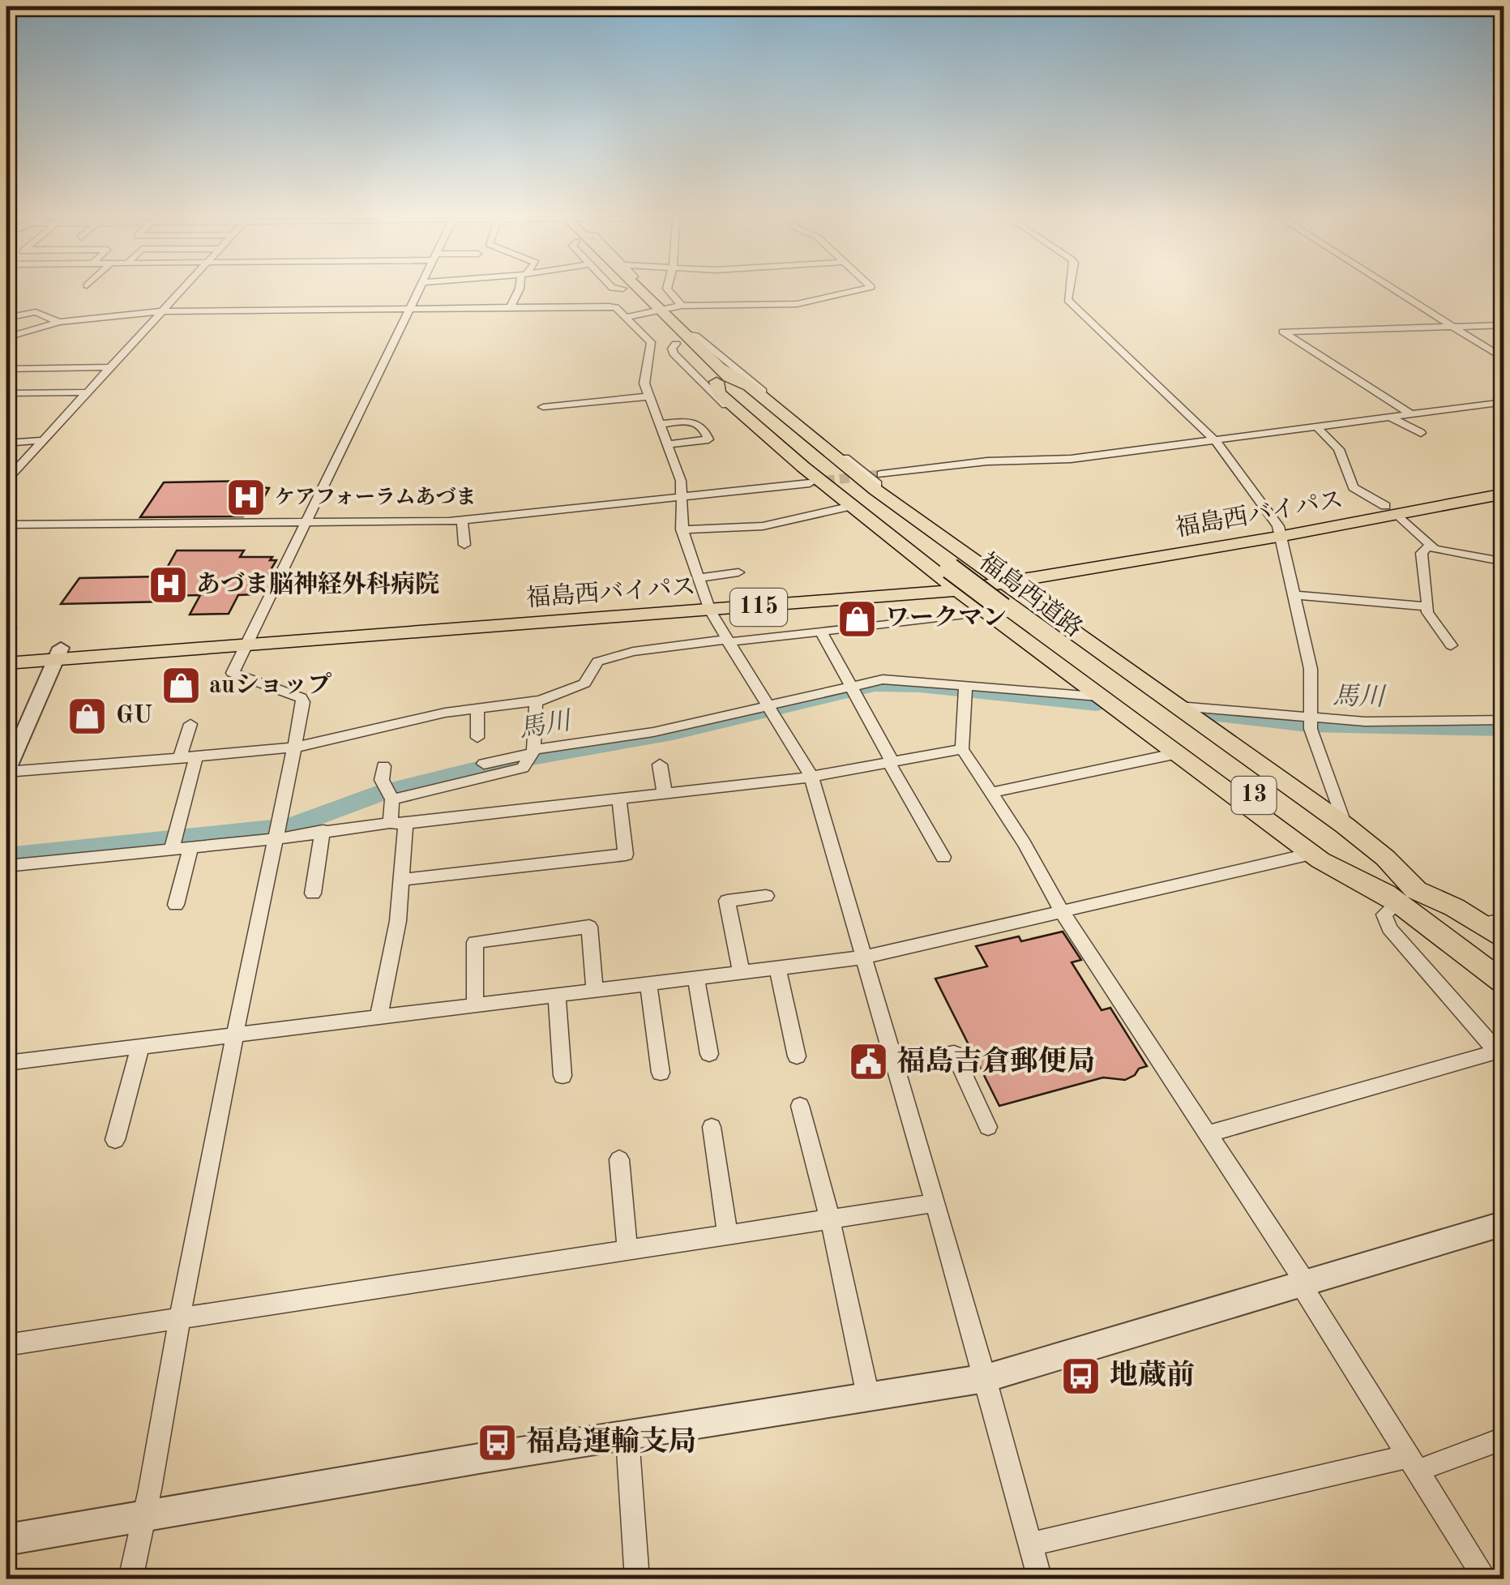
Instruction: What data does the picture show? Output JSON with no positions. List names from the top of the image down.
{
  "streets": {
    "highway": [
      "福島西バイパス",
      "福島西道路",
      "115",
      "13"
    ]
  },
  "crossings": [
    ["福島西バイパス", "福島西道路"]
  ],
  "water": ["馬川"],
  "places": {
    "hospital": ["ケアフォーラムあづま", "あづま脳神経外科病院"],
    "shop": ["ワークマン", "auショップ", "GU"],
    "public building": ["福島吉倉郵便局"],
    "bus stop": ["地蔵前", "福島運輸支局"]
  }
}
